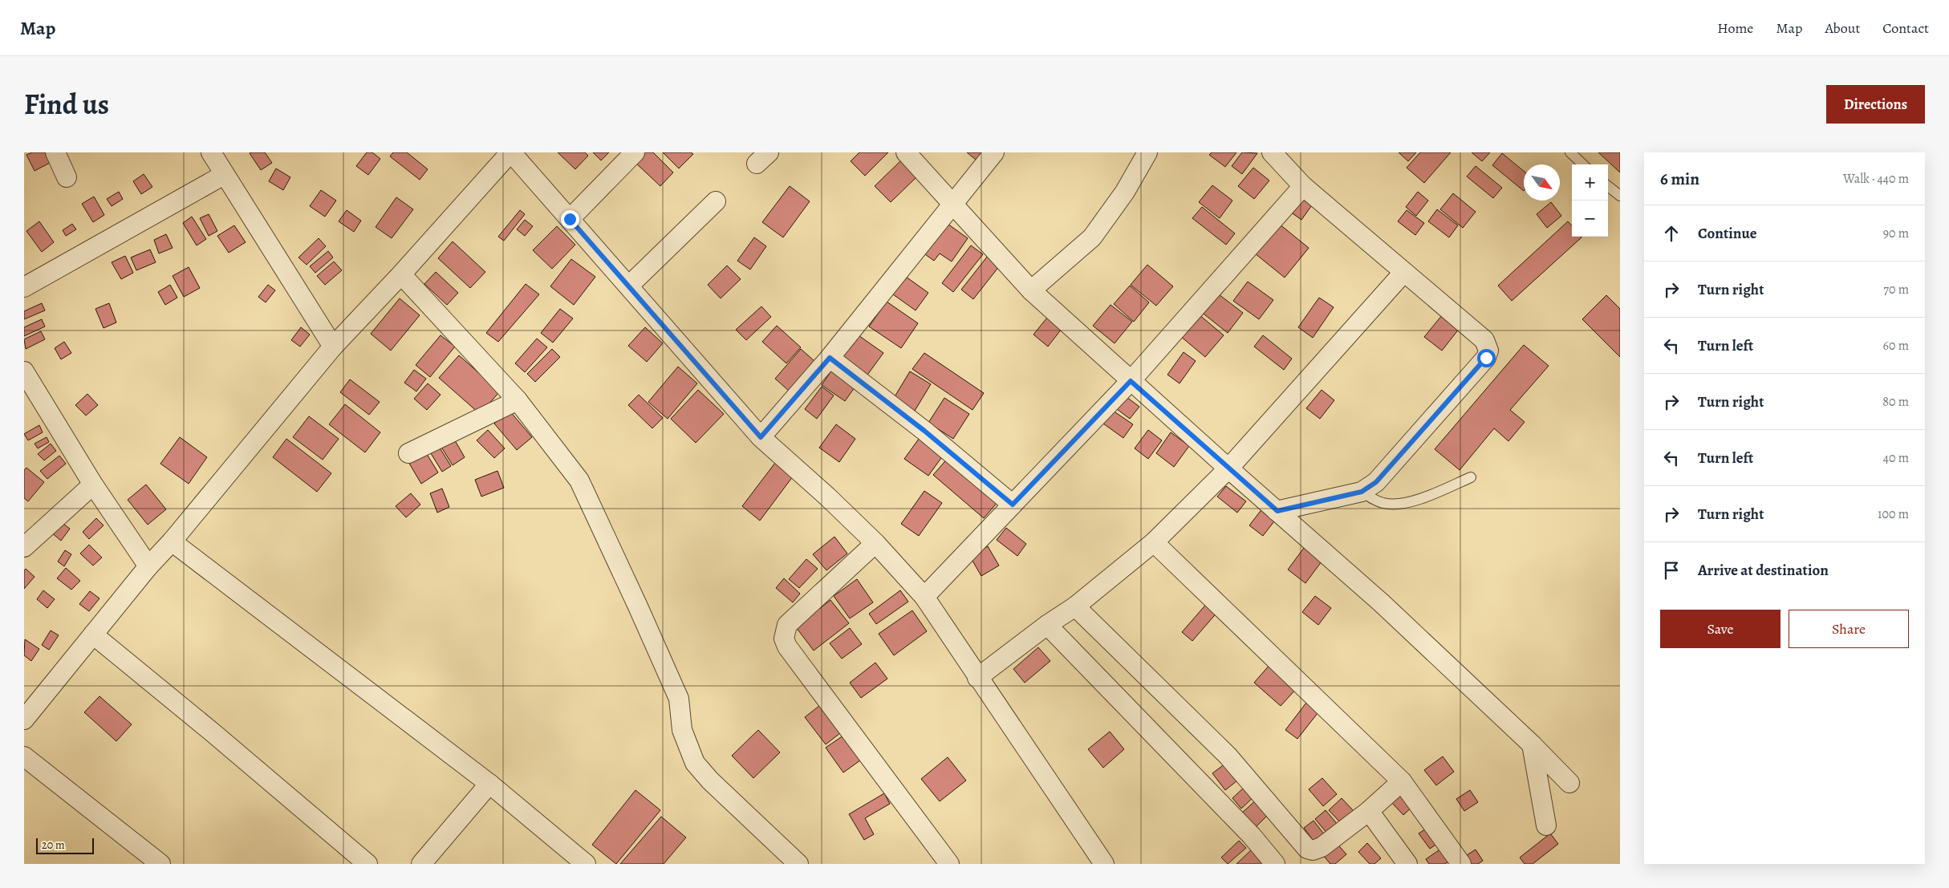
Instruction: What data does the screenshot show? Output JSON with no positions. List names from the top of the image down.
{
  "scale_bar": "20 m",
  "north": "bottom right",
  "page": {
    "header": "Map",
    "nav": [
      "Home",
      "Map",
      "About",
      "Contact"
    ],
    "title": "Find us",
    "buttons": [
      "Directions",
      ["Save", "Share"]
    ],
    "heading": ["6 min", "Walk · 440 m"],
    "map_buttons": ["+", "−"],
    "list": [
      ["Continue", "90 m"],
      ["Turn right", "70 m"],
      ["Turn left", "60 m"],
      ["Turn right", "80 m"],
      ["Turn left", "40 m"],
      ["Turn right", "100 m"],
      "Arrive at destination"
    ],
    "scale": "20 m"
  }
}
